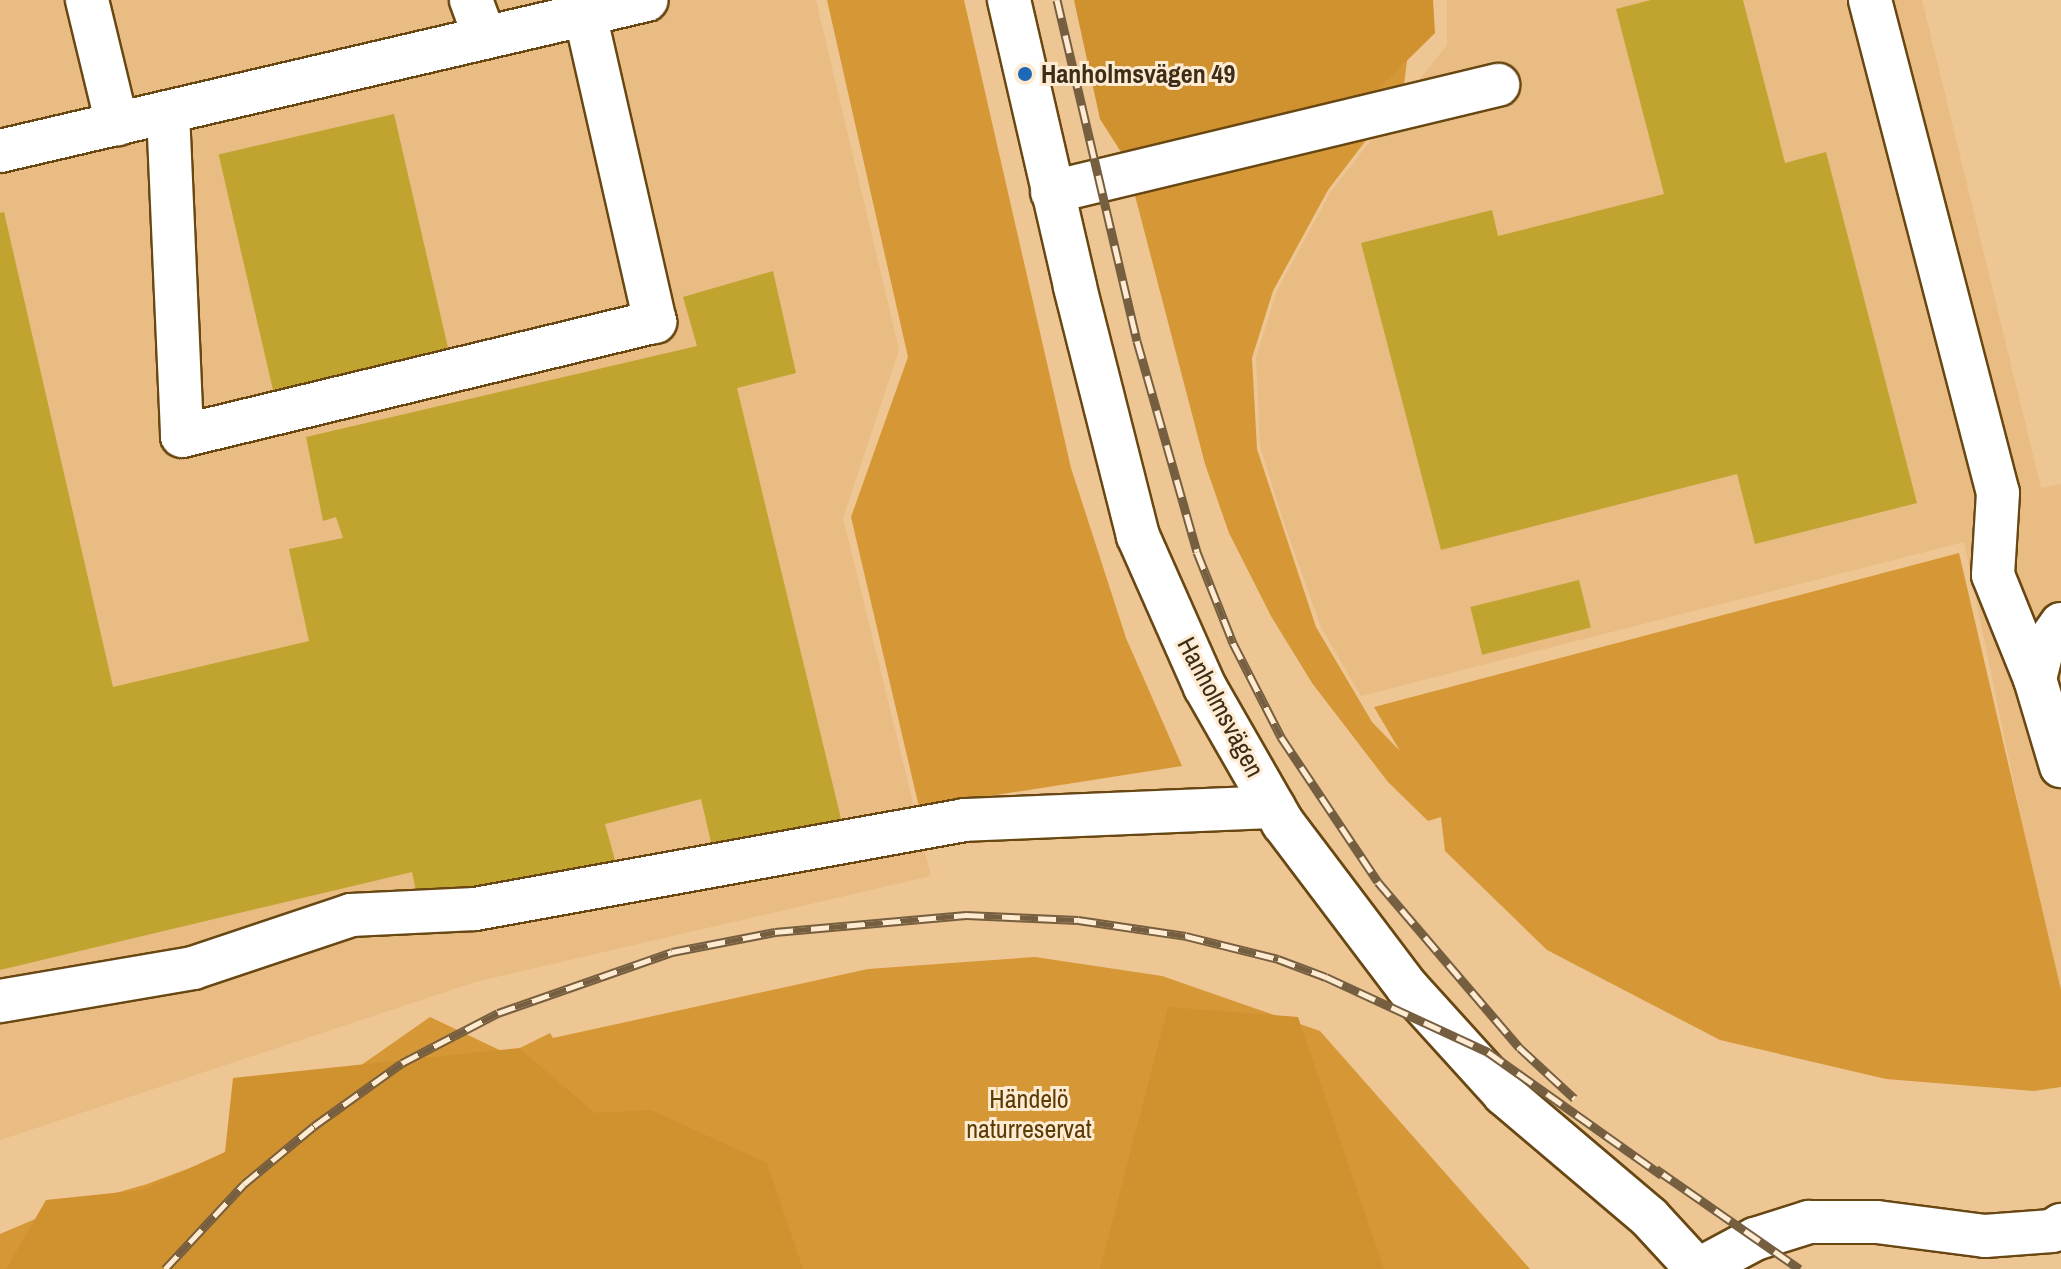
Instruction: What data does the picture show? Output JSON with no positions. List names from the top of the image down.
{
  "streets": {
    "street": ["Hanholmsvägen"]
  },
  "parks": ["Händelö naturreservat"],
  "places": ["Hanholmsvägen 49"]
}
